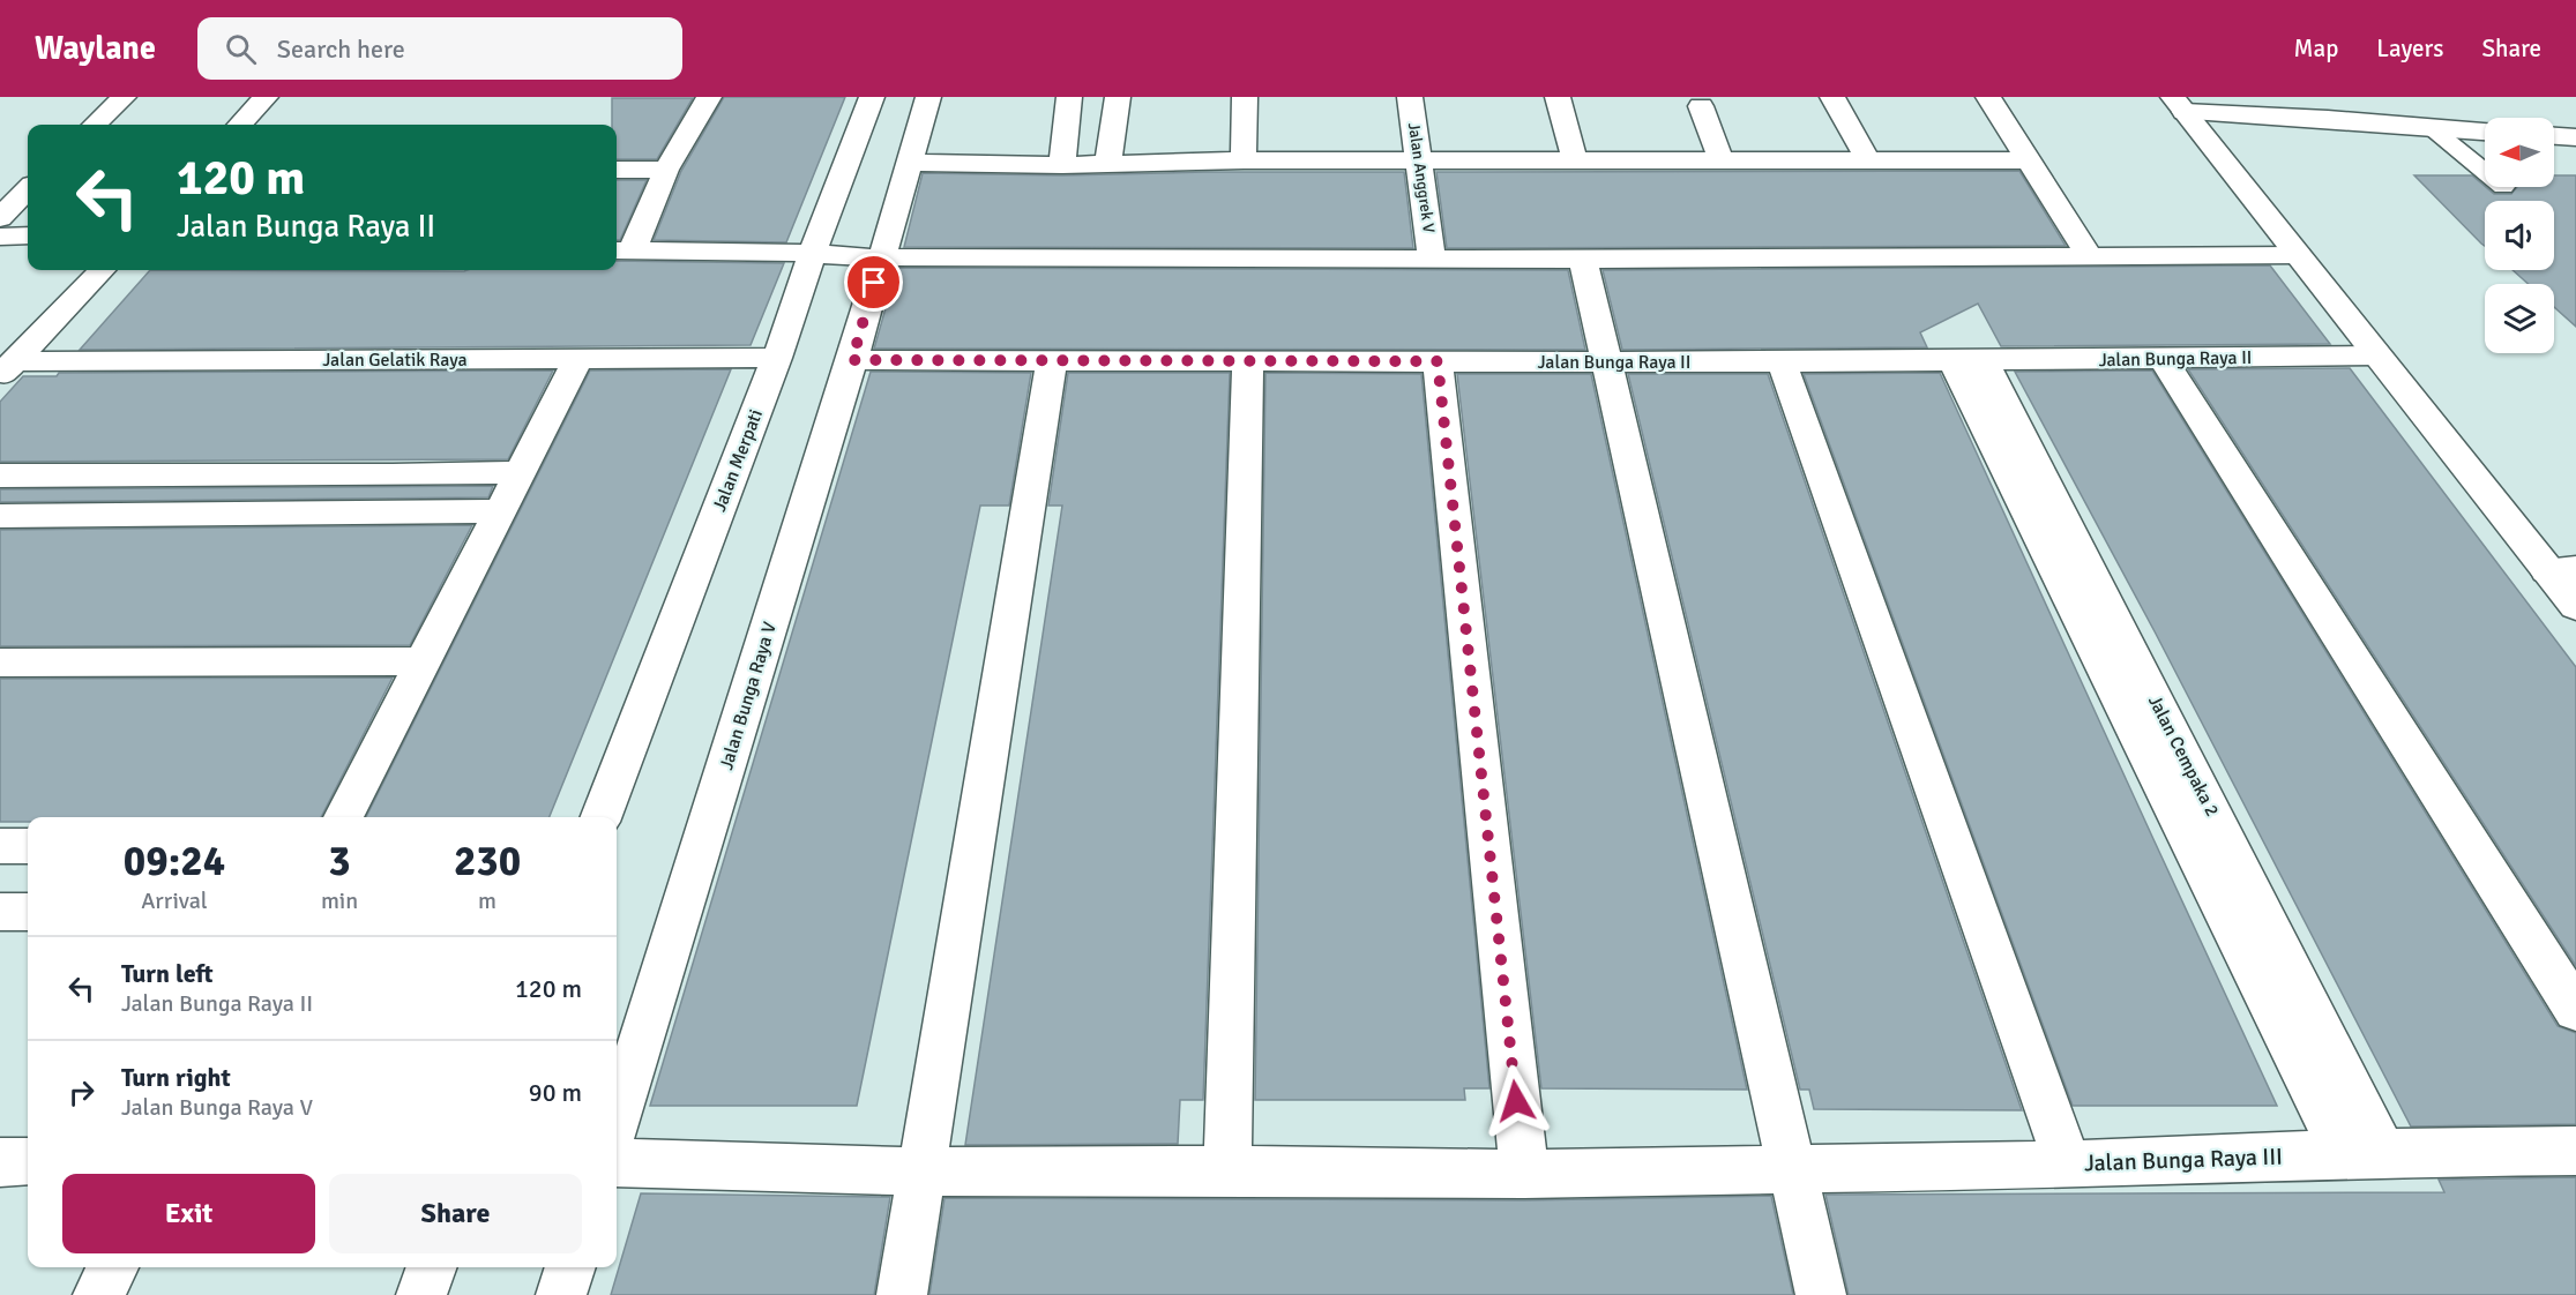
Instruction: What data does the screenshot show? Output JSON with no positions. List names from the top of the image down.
{
  "streets": {
    "street": [
      "Jalan Anggrek V",
      "Jalan Bunga Raya II",
      "Jalan Gelatik Raya",
      "Jalan Merpati",
      "Jalan Bunga Raya V",
      "Jalan Cempaka 2",
      "Jalan Bunga Raya III"
    ]
  },
  "crossings": [
    ["Jalan Bunga Raya II", "Jalan Bunga Raya V"],
    ["Jalan Bunga Raya II", "Jalan Cempaka 2"],
    ["Jalan Gelatik Raya", "Jalan Merpati"],
    ["Jalan Cempaka 2", "Jalan Bunga Raya III"]
  ],
  "north": "left",
  "page": {
    "header": "Waylane",
    "search": "Search here",
    "nav": ["Map", "Layers", "Share"],
    "turn": ["120 m", "Jalan Bunga Raya II"],
    "eta": [
      "09:24",
      "Arrival",
      "3",
      "min",
      "230",
      "m"
    ],
    "list": [
      {
        "name": "Turn left",
        "note": "Jalan Bunga Raya II",
        "value": "120 m"
      },
      {
        "name": "Turn right",
        "note": "Jalan Bunga Raya V",
        "value": "90 m"
      }
    ],
    "buttons": ["Exit", "Share"]
  }
}
